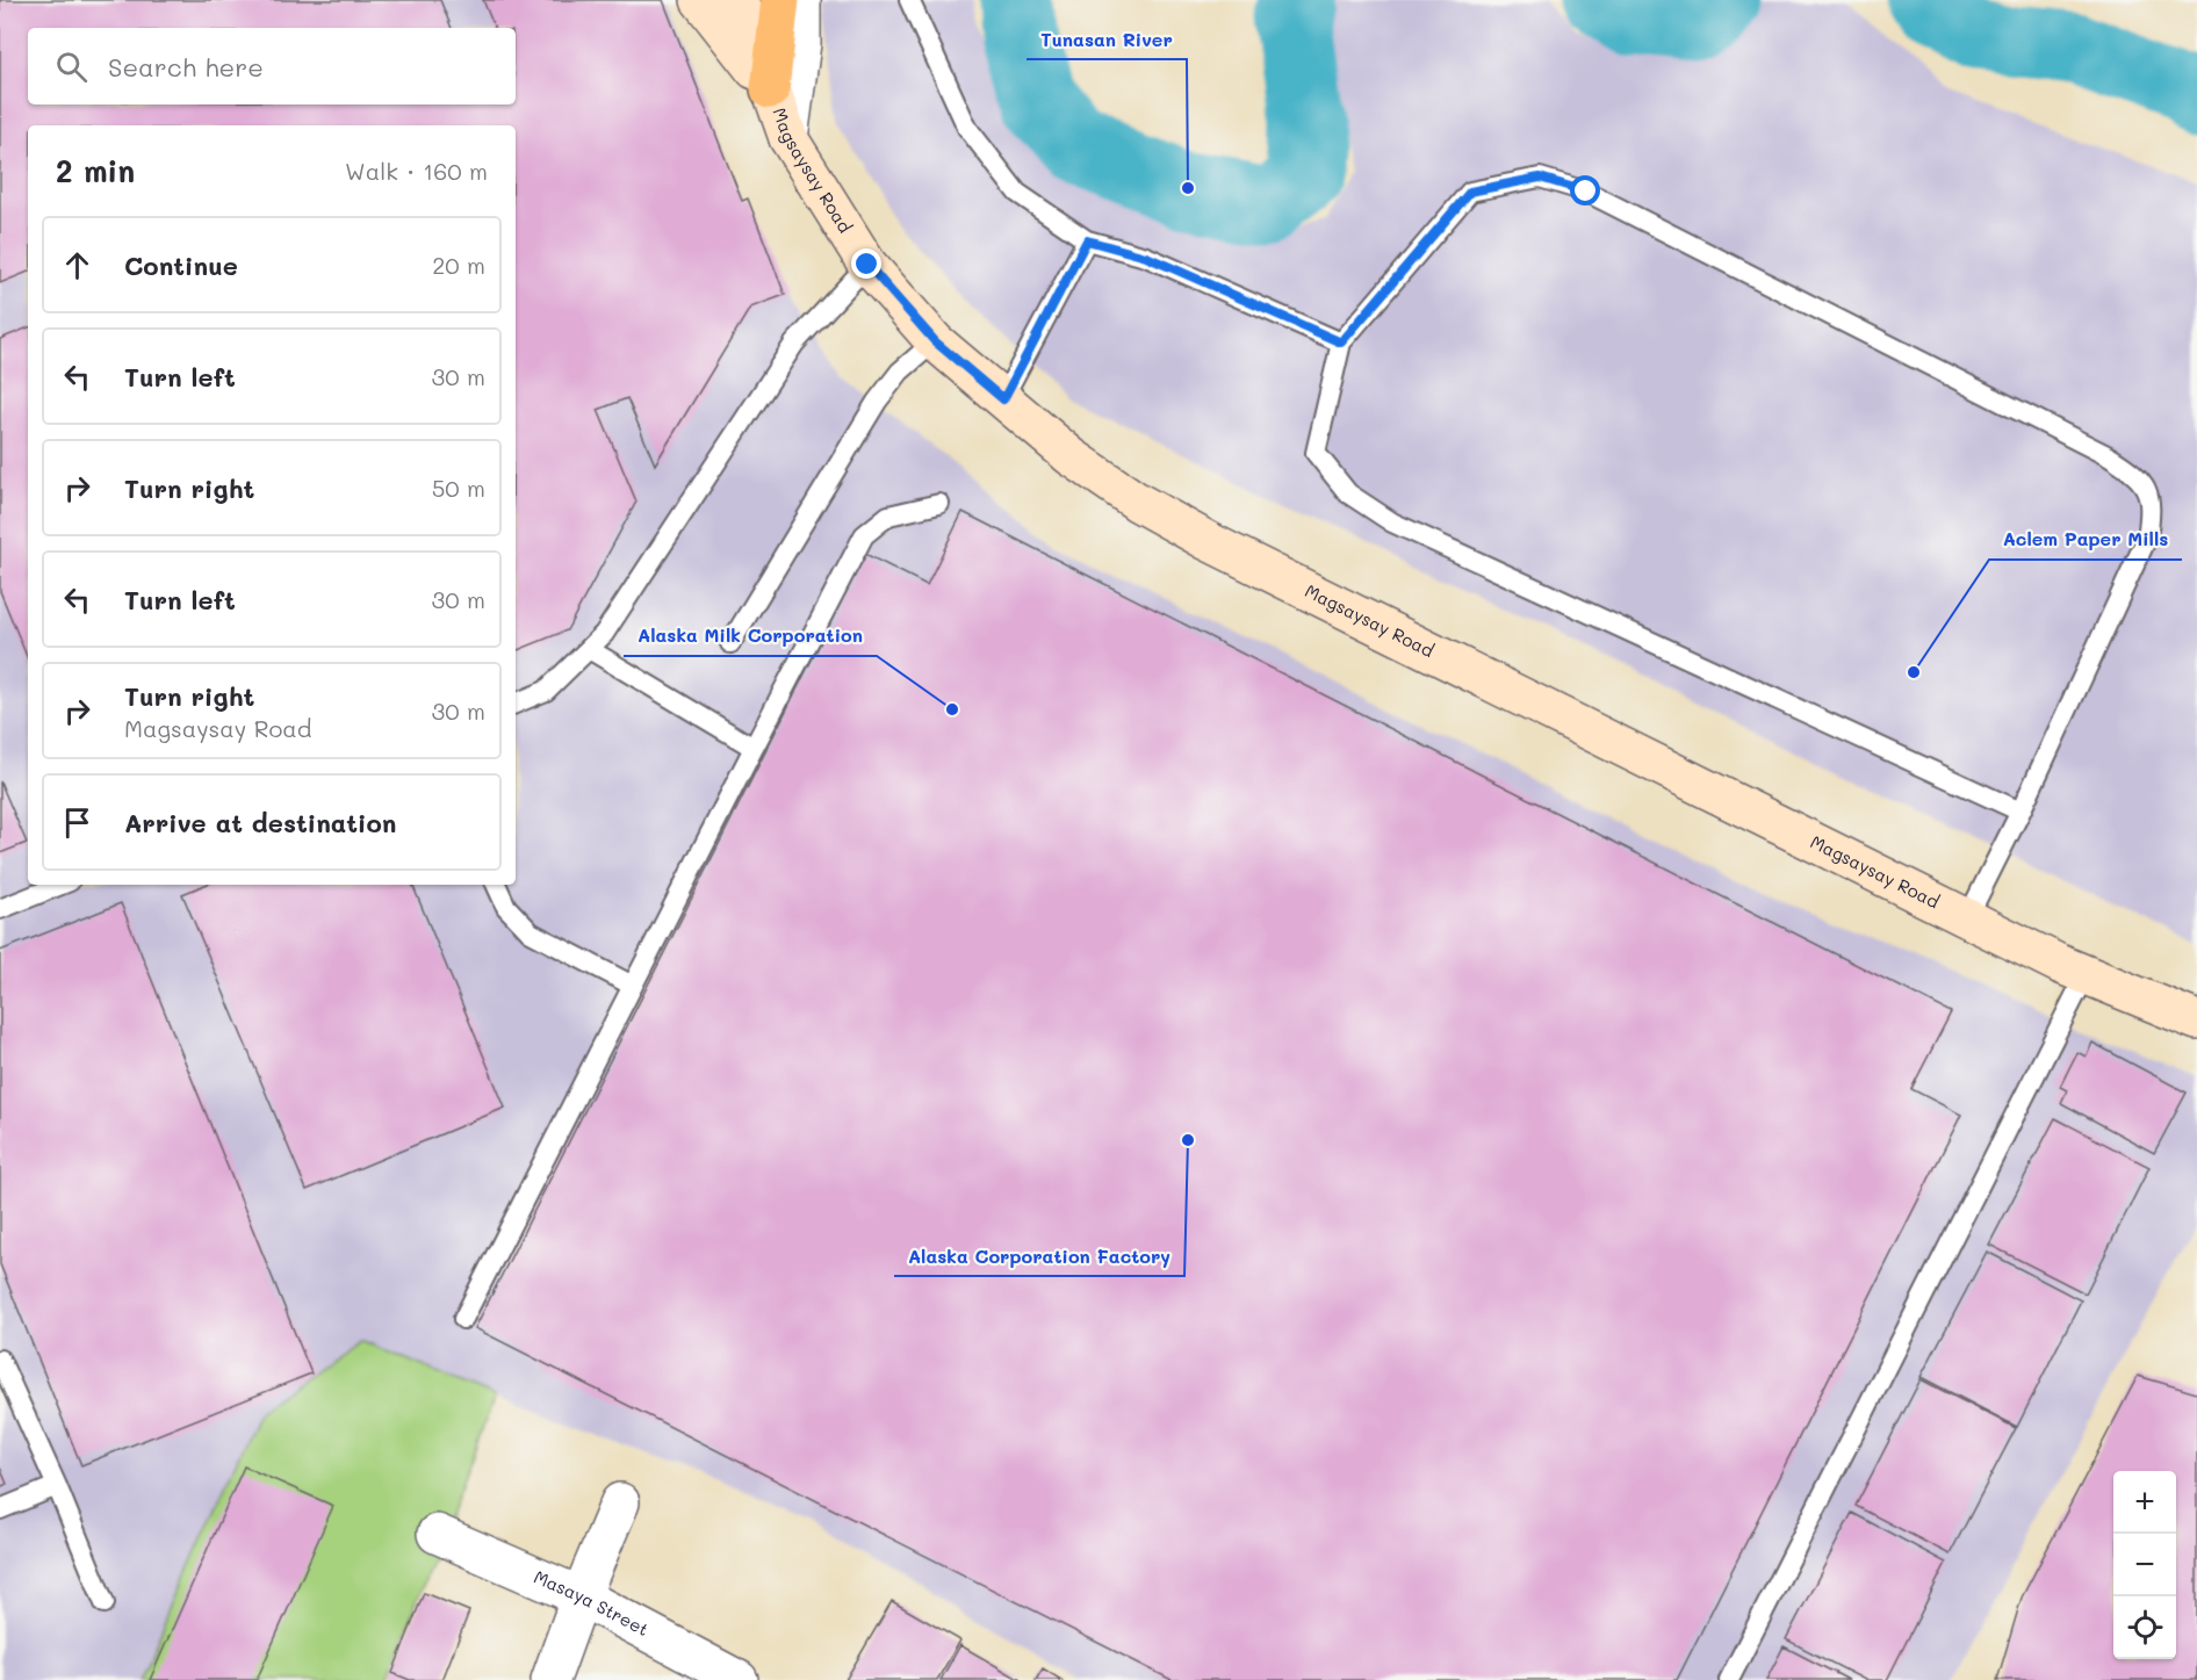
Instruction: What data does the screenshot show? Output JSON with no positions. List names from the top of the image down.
{
  "streets": {
    "main road": ["Magsaysay Road"],
    "street": ["Masaya Street"]
  },
  "places": [
    "Tunasan River",
    "Aclem Paper Mills",
    "Alaska Milk Corporation",
    "Alaska Corporation Factory"
  ],
  "page": {
    "search": "Search here",
    "heading": ["2 min", "Walk · 160 m"],
    "list": [
      ["Continue", "20 m"],
      ["Turn left", "30 m"],
      ["Turn right", "50 m"],
      ["Turn left", "30 m"],
      ["Turn right", "Magsaysay Road", "30 m"],
      "Arrive at destination"
    ],
    "map_buttons": ["+", "−"]
  }
}
